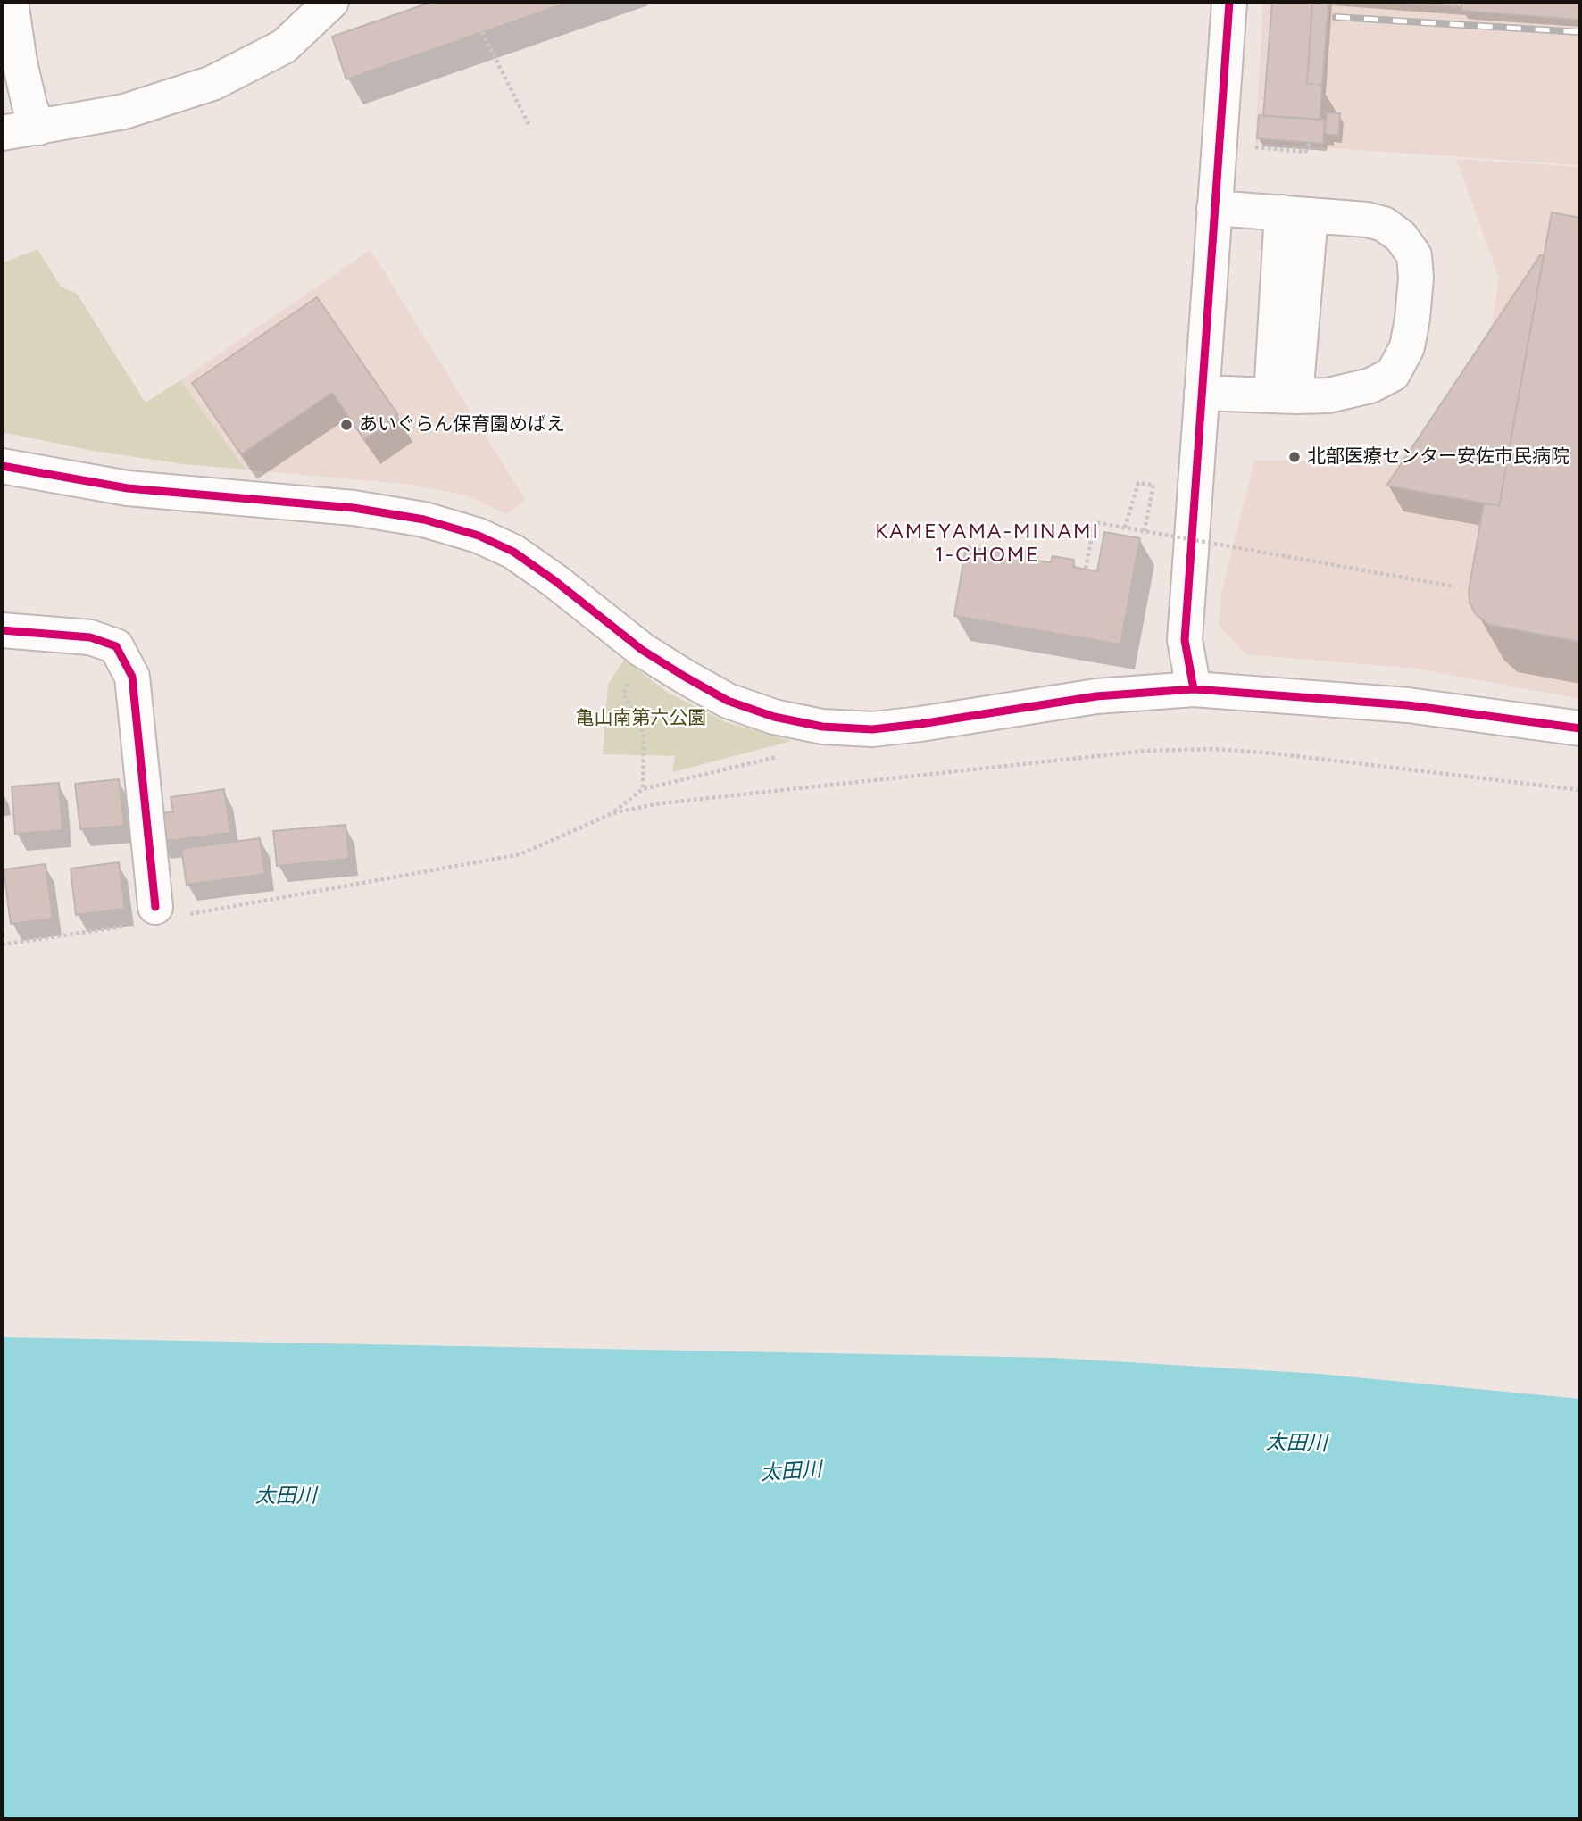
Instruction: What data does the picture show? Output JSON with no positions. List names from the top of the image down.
{
  "districts": ["KAMEYAMA-MINAMI 1-CHOME"],
  "water": ["太田川"],
  "parks": ["亀山南第六公園"],
  "places": ["あいぐらん保育園めばえ", "北部医療センター安佐市民病院"]
}
